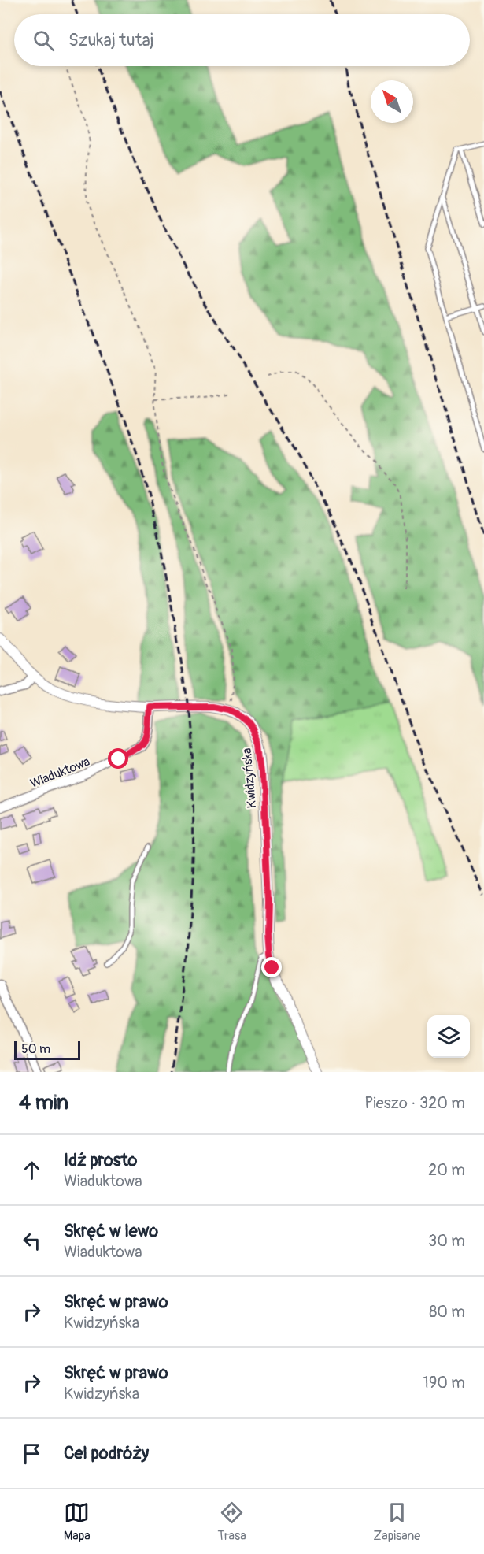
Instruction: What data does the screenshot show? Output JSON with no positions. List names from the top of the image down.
{
  "streets": {
    "street": ["Wiaduktowa", "Kwidzyńska"]
  },
  "crossings": [
    ["Wiaduktowa", "Kwidzyńska"]
  ],
  "scale_bar": "50 m",
  "north": "top left",
  "page": {
    "search": "Szukaj tutaj",
    "scale": "50 m",
    "heading": ["4 min", "Pieszo · 320 m"],
    "list": [
      ["Idź prosto", "Wiaduktowa", "20 m"],
      ["Skręć w lewo", "Wiaduktowa", "30 m"],
      ["Skręć w prawo", "Kwidzyńska", "80 m"],
      ["Skręć w prawo", "Kwidzyńska", "190 m"],
      "Cel podróży"
    ],
    "nav": ["Mapa", "Trasa", "Zapisane"]
  }
}
